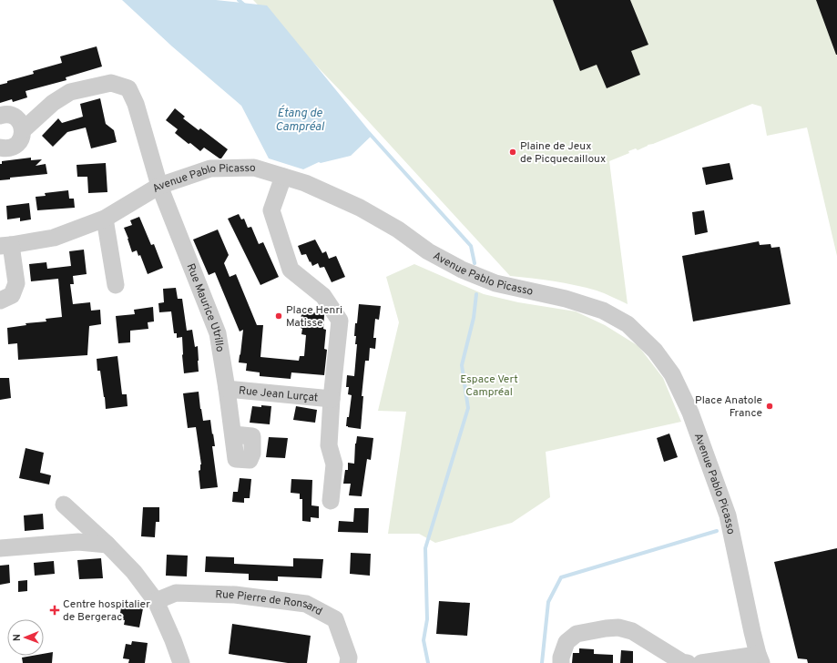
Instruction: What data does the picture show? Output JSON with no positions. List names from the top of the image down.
{
  "streets": {
    "street": [
      "Avenue Pablo Picasso",
      "Rue Maurice Utrillo",
      "Rue Jean Lurçat",
      "Rue Pierre de Ronsard"
    ]
  },
  "crossings": [
    ["Avenue Pablo Picasso", "Rue Maurice Utrillo"],
    ["Rue Maurice Utrillo", "Rue Jean Lurçat"]
  ],
  "water": ["Étang de Campréal"],
  "parks": ["Espace Vert Campréal"],
  "places": {
    "other": ["Plaine de Jeux de Picquecailloux", "Place Henri Matisse", "Place Anatole France"],
    "health": ["Centre hospitalier de Bergerac"]
  },
  "north": "left"
}
